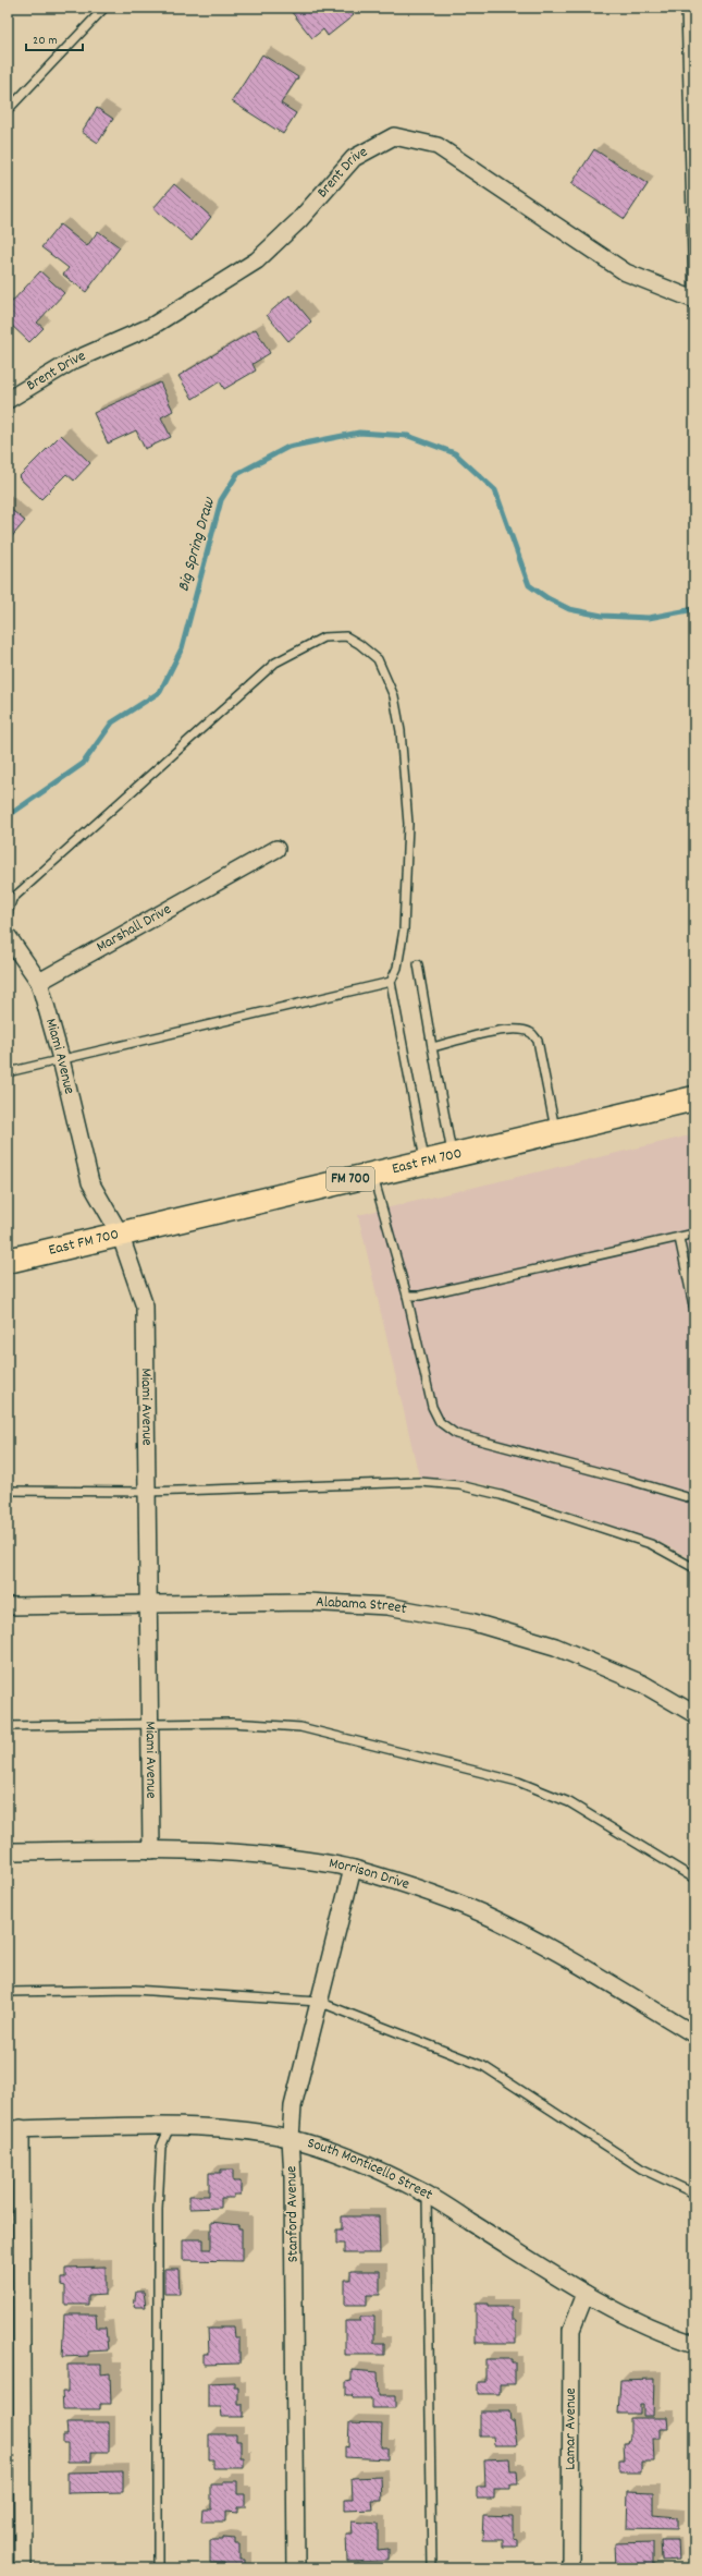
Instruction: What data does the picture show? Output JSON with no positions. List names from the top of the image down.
{
  "streets": {
    "main road": ["East FM 700", "FM 700"],
    "street": [
      "Brent Drive",
      "Marshall Drive",
      "Miami Avenue",
      "Alabama Street",
      "Morrison Drive",
      "South Monticello Street",
      "Stanford Avenue",
      "Lamar Avenue"
    ]
  },
  "crossings": [
    ["Marshall Drive", "Miami Avenue"],
    ["Miami Avenue", "East FM 700"],
    ["Miami Avenue", "Alabama Street"],
    ["Miami Avenue", "Morrison Drive"],
    ["Morrison Drive", "Stanford Avenue"],
    ["South Monticello Street", "Stanford Avenue"],
    ["South Monticello Street", "Lamar Avenue"]
  ],
  "water": ["Big Spring Draw"],
  "scale_bar": "20 m"
}
